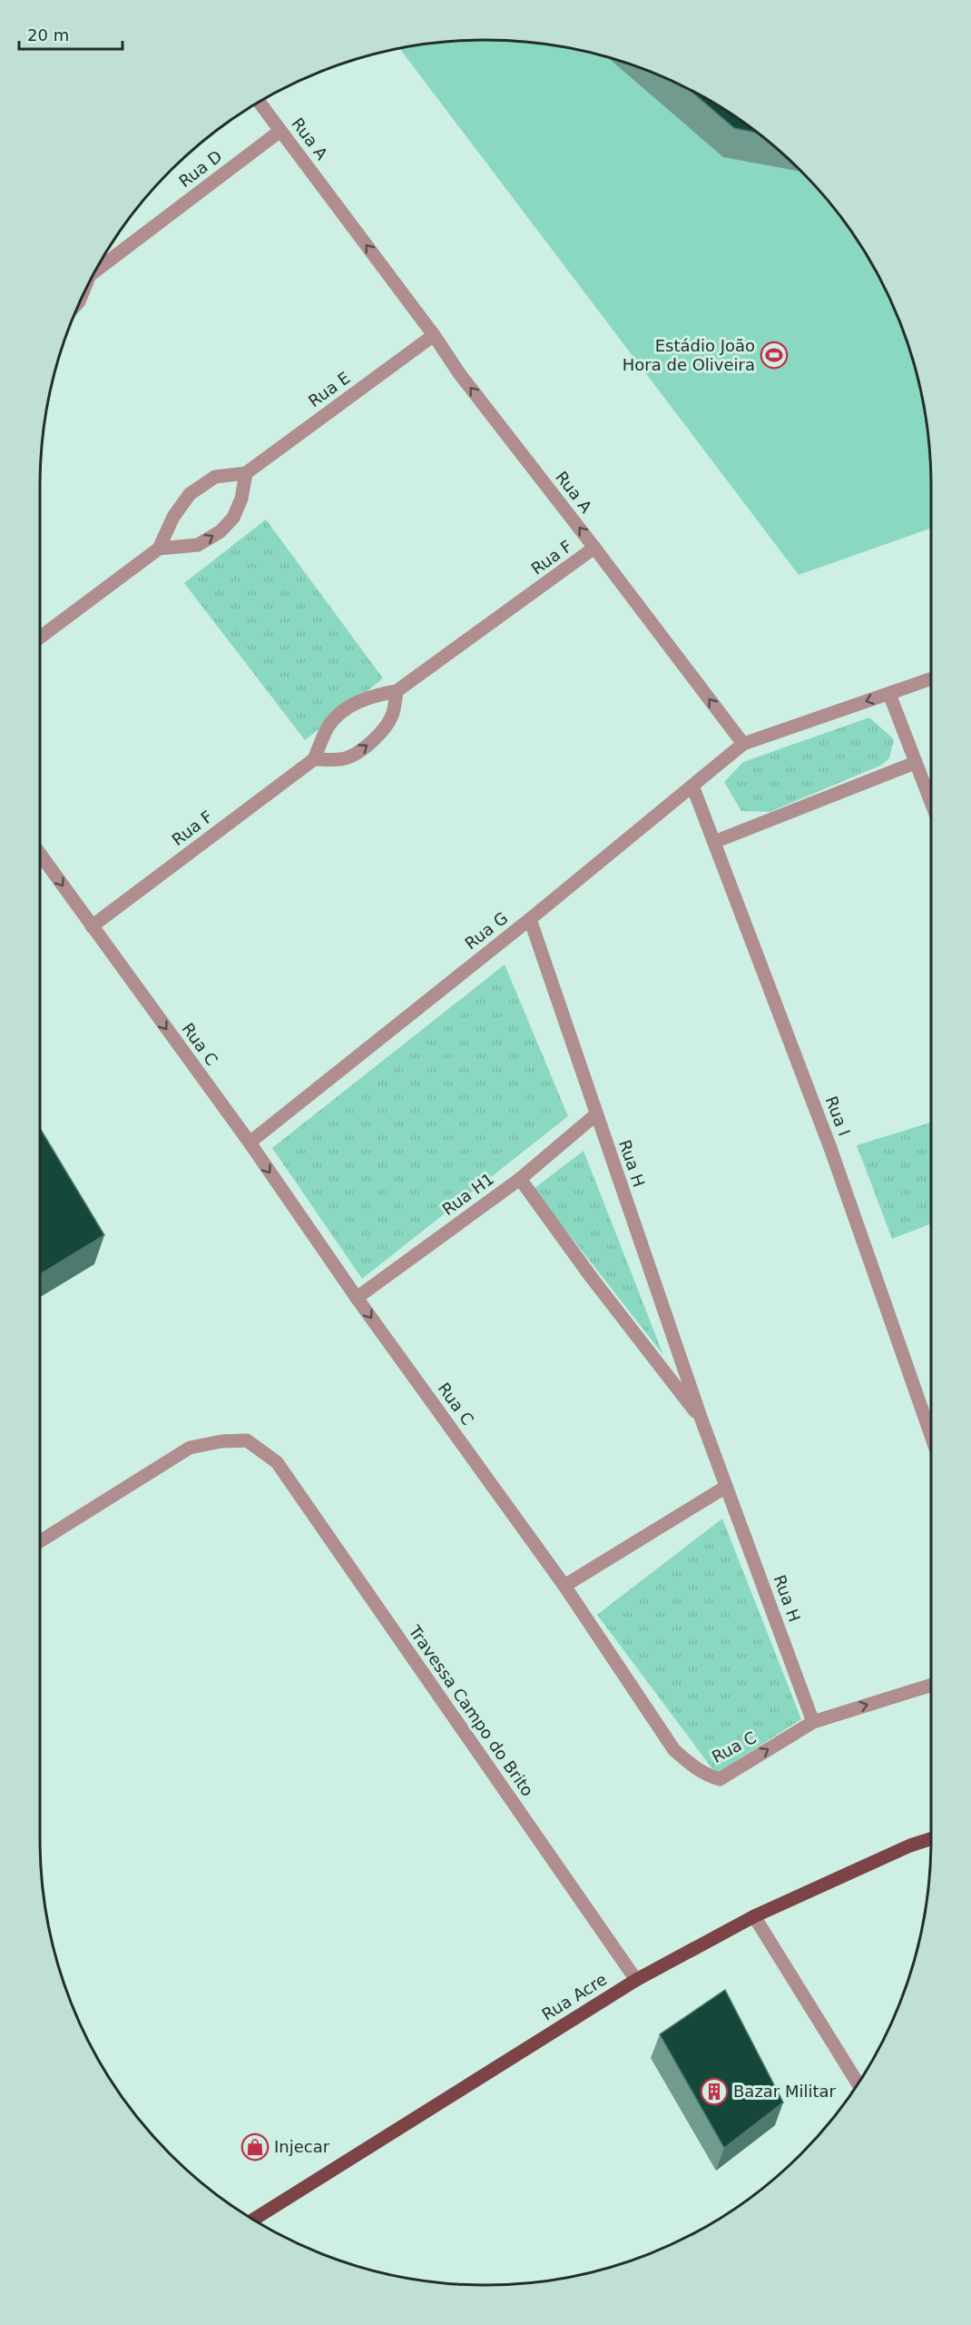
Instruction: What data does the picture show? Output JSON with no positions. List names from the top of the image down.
{
  "streets": {
    "main road": ["Rua Acre"],
    "street": [
      "Rua A",
      "Rua D",
      "Rua E",
      "Rua F",
      "Rua G",
      "Rua C",
      "Rua I",
      "Rua H",
      "Rua H1",
      "Travessa Campo do Brito"
    ]
  },
  "crossings": [
    ["Rua A", "Rua D"],
    ["Rua A", "Rua E"],
    ["Rua A", "Rua F"],
    ["Rua A", "Rua G"],
    ["Rua F", "Rua C"],
    ["Rua G", "Rua C"],
    ["Rua G", "Rua I"],
    ["Rua G", "Rua H"],
    ["Rua C", "Rua H"],
    ["Rua C", "Rua H1"],
    ["Rua H", "Rua H1"],
    ["Travessa Campo do Brito", "Rua Acre"]
  ],
  "one_way": ["Rua A", "Rua C"],
  "places": {
    "sports": ["Estádio João Hora de Oliveira"],
    "building": ["Bazar Militar"],
    "shop": ["Injecar"]
  },
  "scale_bar": "20 m"
}
